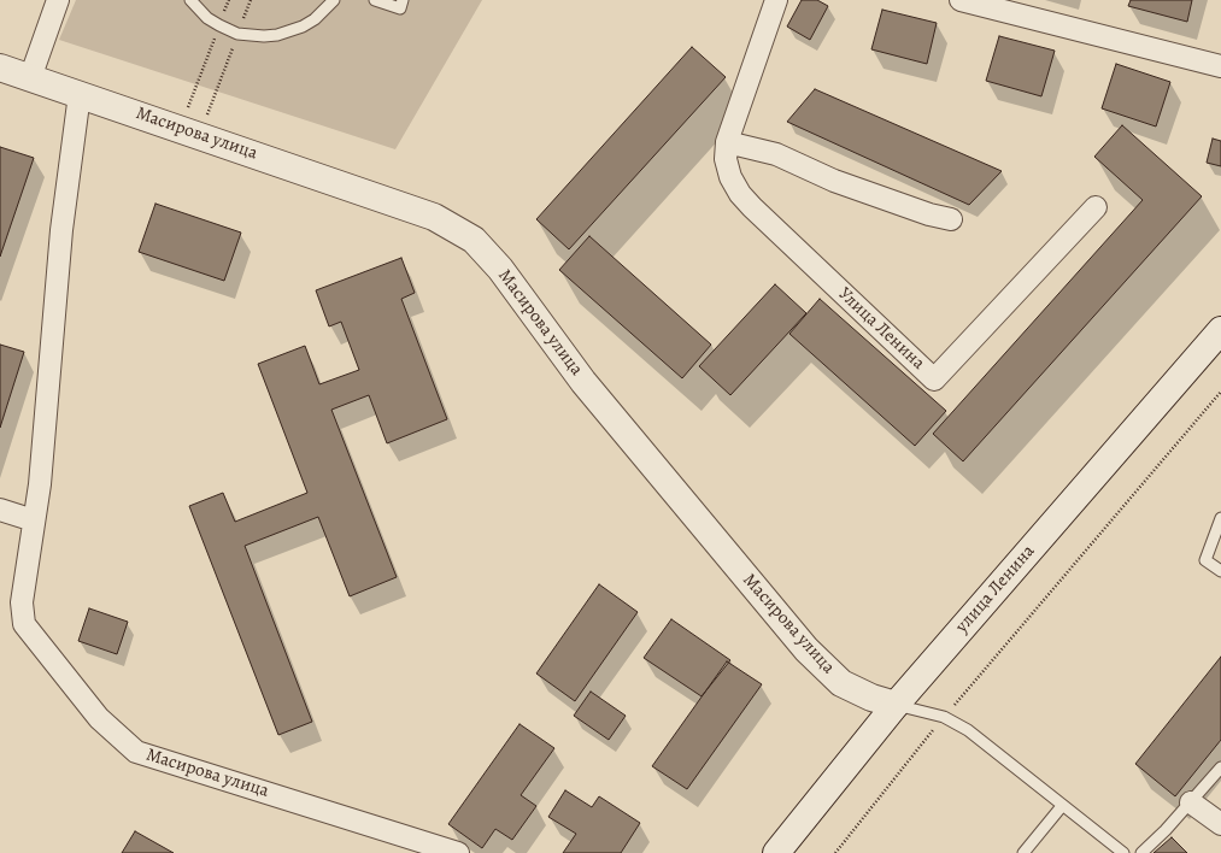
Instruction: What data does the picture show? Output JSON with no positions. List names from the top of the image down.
{
  "streets": {
    "street": ["Масирова улица", "Улица Ленина", "улица Ленина"]
  },
  "crossings": [
    ["Масирова улица", "улица Ленина"]
  ]
}
